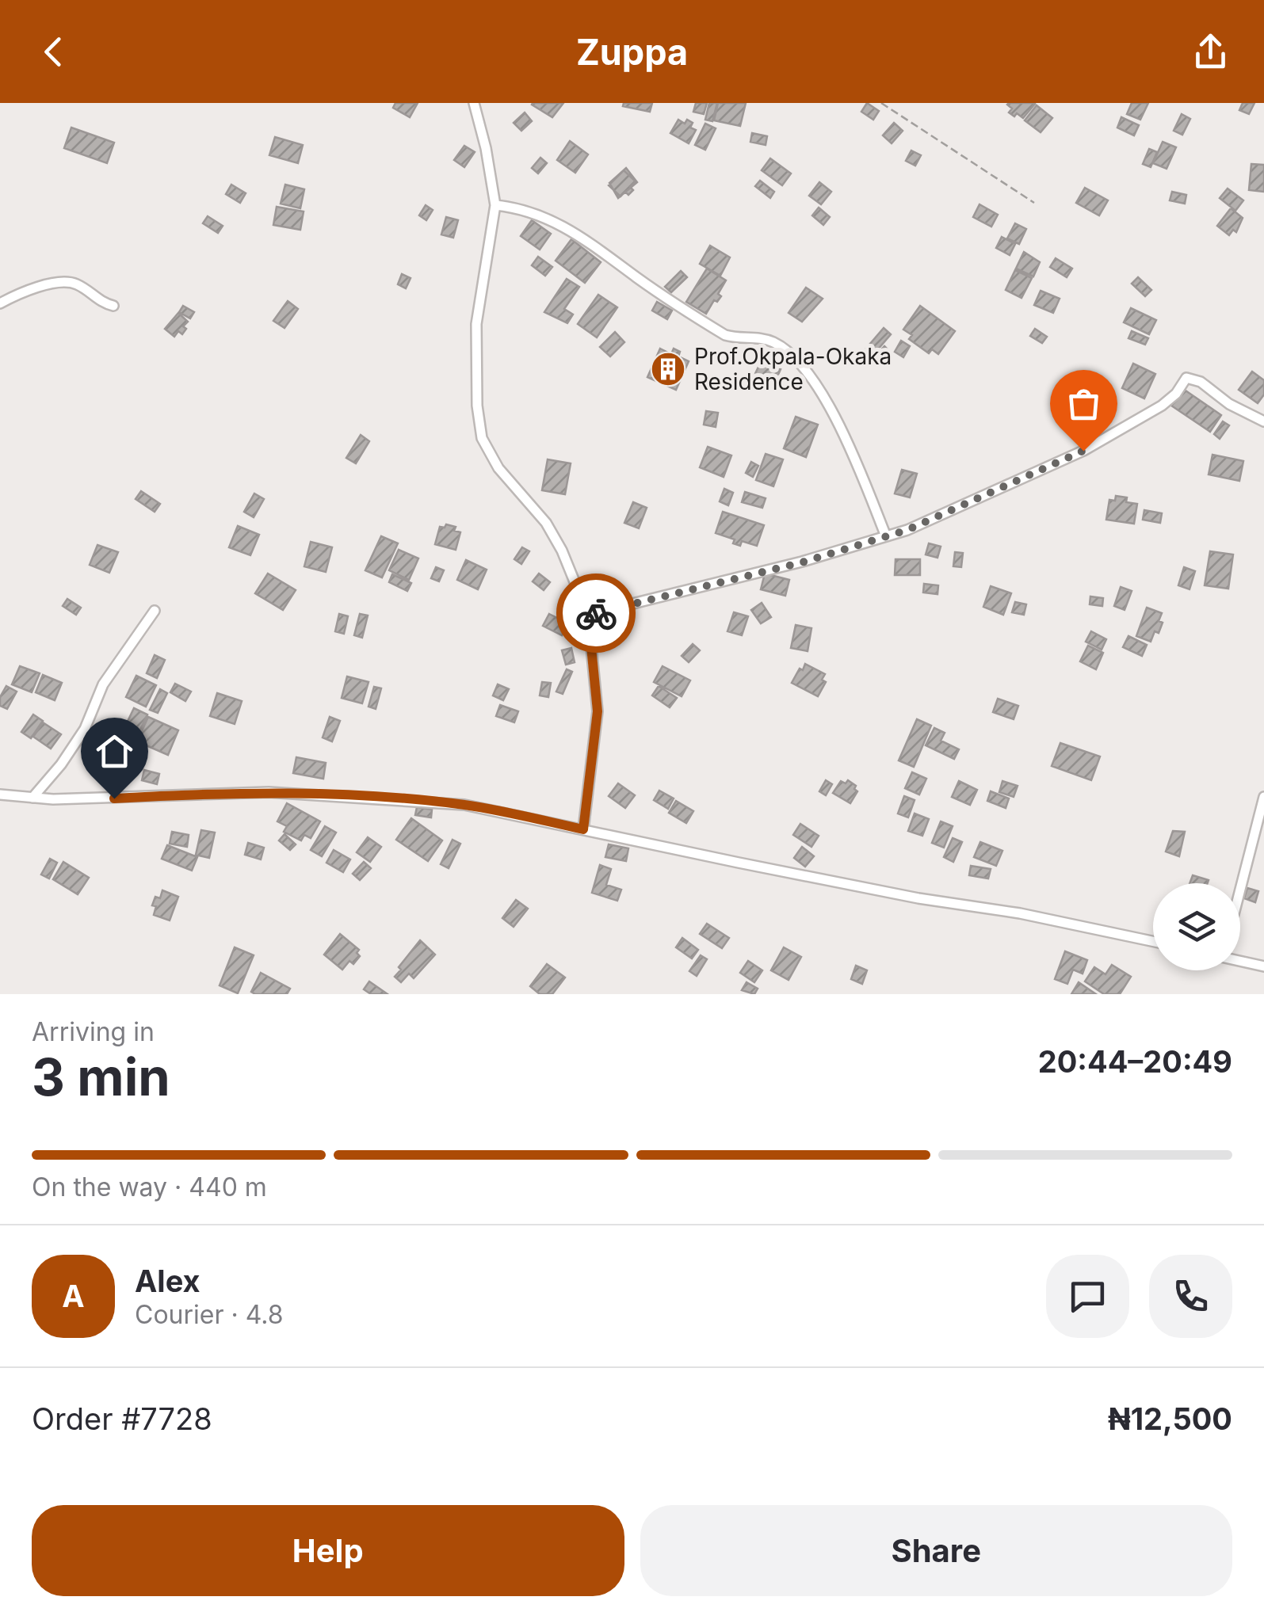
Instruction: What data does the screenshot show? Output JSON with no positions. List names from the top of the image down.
{
  "places": {
    "building": ["Prof.Okpala-Okaka Residence"]
  },
  "page": {
    "header": "Zuppa",
    "heading": ["3 min", "Arriving in", "20:44–20:49"],
    "panel": [
      "Alex",
      "Courier · 4.8",
      "Order #7728",
      "₦12,500"
    ],
    "bar": "On the way · 440 m",
    "round": "A",
    "buttons": ["Help", "Share"]
  }
}
